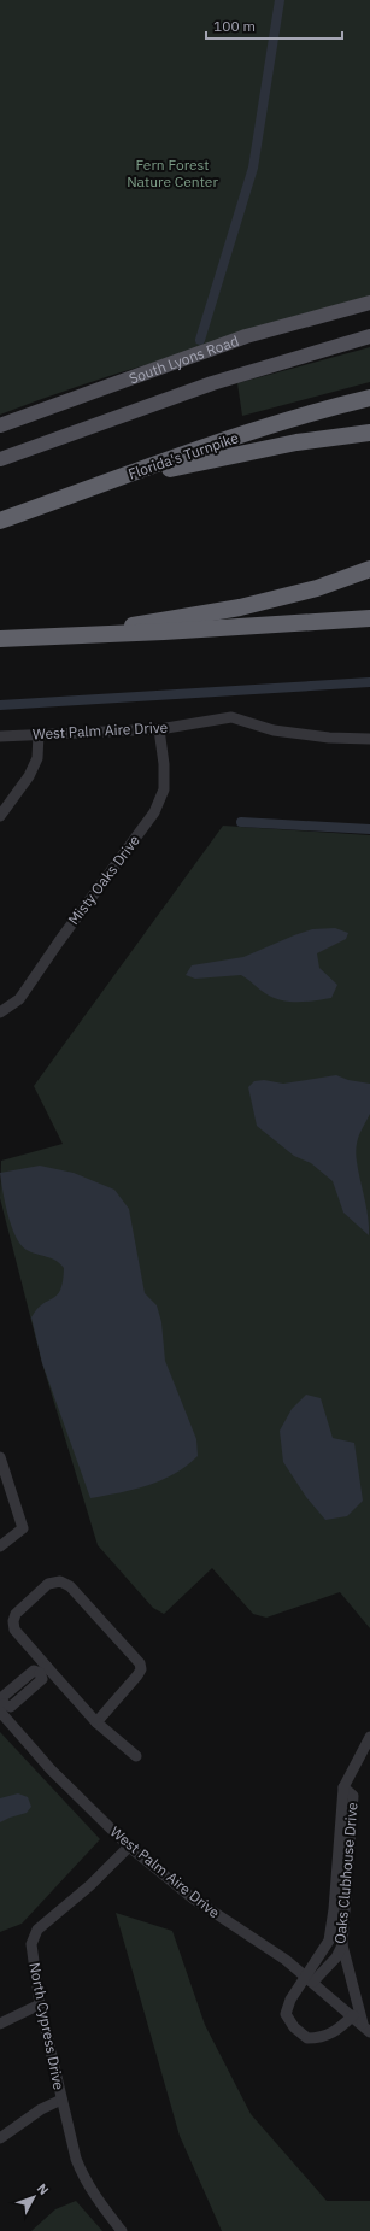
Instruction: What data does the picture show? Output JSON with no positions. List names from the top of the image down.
{
  "streets": {
    "highway": ["Florida's Turnpike"],
    "main road": ["South Lyons Road"],
    "street": [
      "West Palm Aire Drive",
      "Misty Oaks Drive",
      "Oaks Clubhouse Drive",
      "North Cypress Drive"
    ]
  },
  "crossings": [
    ["West Palm Aire Drive", "Misty Oaks Drive"],
    ["West Palm Aire Drive", "Oaks Clubhouse Drive"],
    ["West Palm Aire Drive", "North Cypress Drive"]
  ],
  "parks": ["Fern Forest Nature Center"],
  "scale_bar": "100 m",
  "north": "top right"
}
